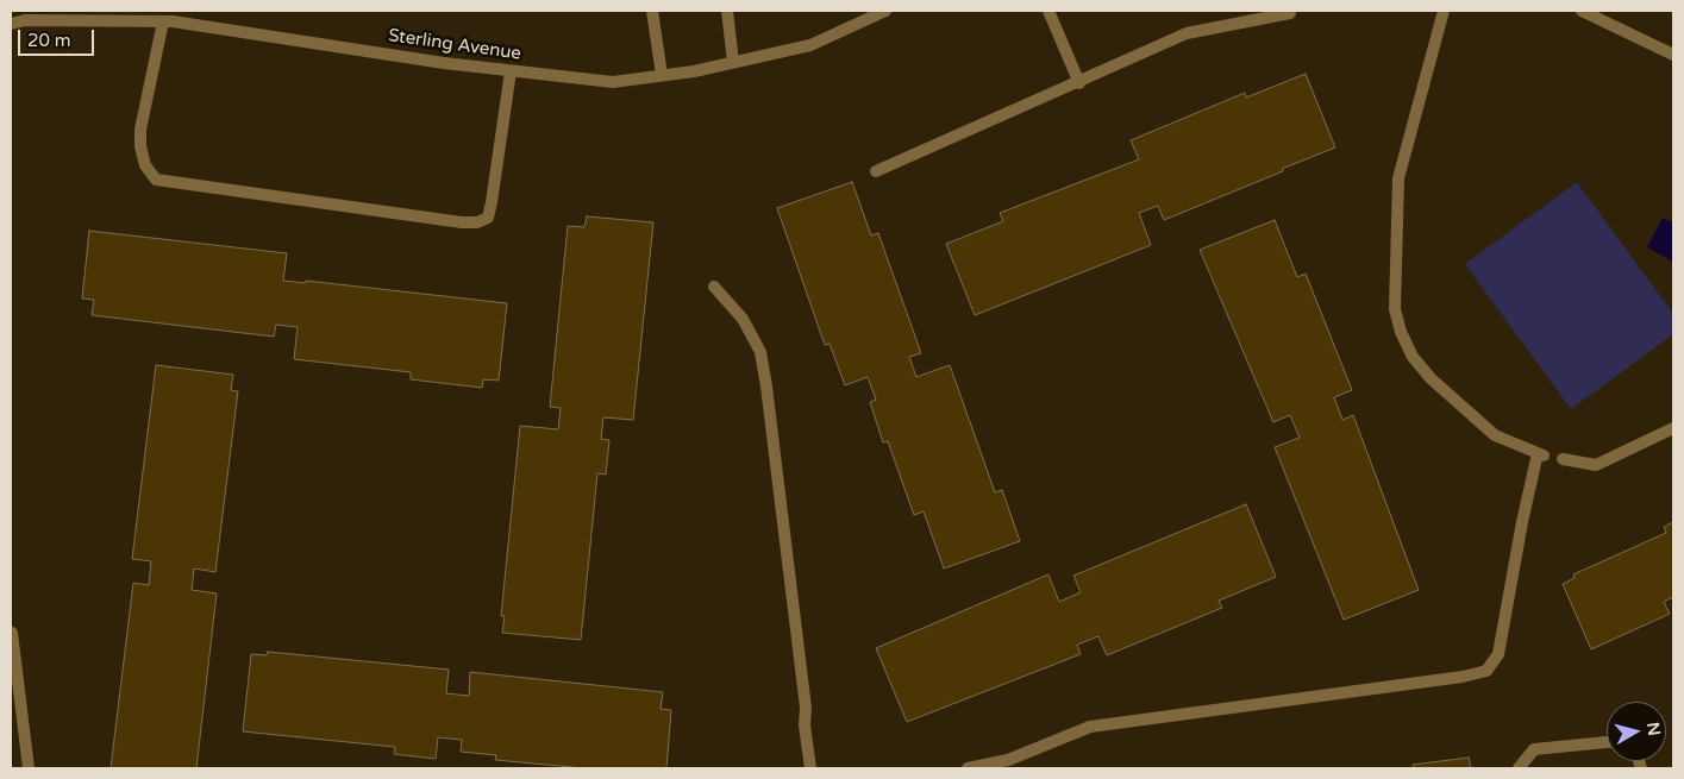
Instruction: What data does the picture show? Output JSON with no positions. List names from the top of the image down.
{
  "streets": {
    "street": ["Sterling Avenue"]
  },
  "scale_bar": "20 m",
  "north": "right"
}
